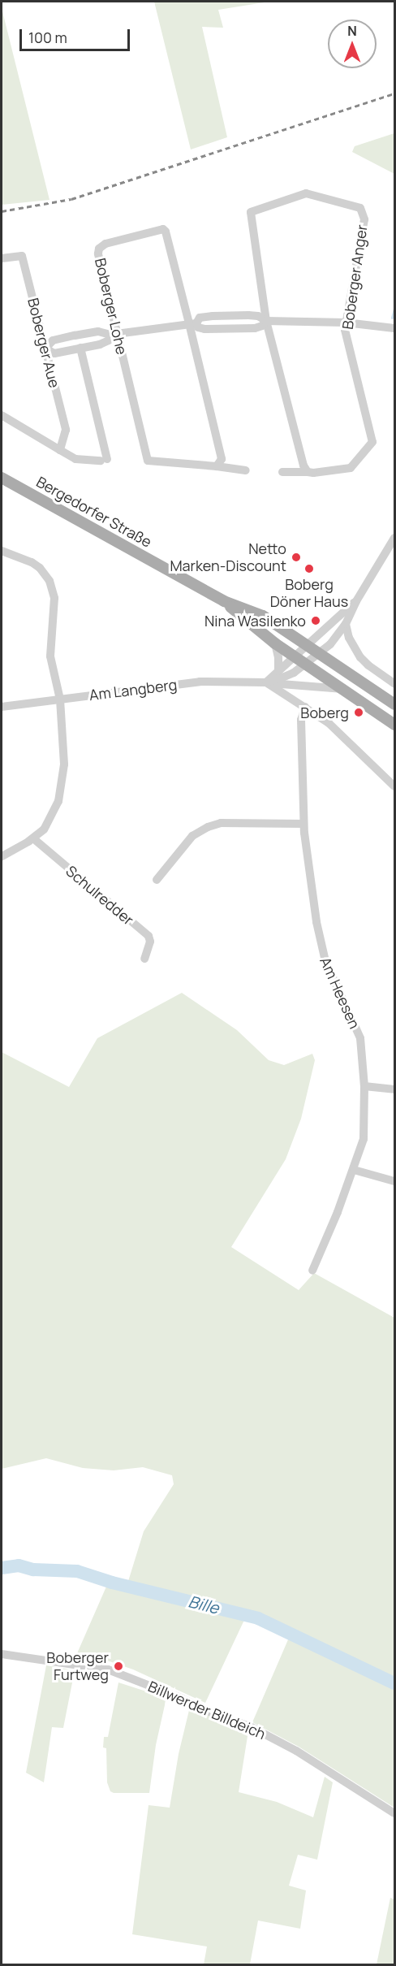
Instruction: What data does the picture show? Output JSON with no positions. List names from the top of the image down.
{
  "streets": {
    "main road": ["Bergedorfer Straße"],
    "street": [
      "Boberger Anger",
      "Boberger Lohe",
      "Boberger Aue",
      "Am Langberg",
      "Schulredder",
      "Am Heesen",
      "Billwerder Billdeich"
    ]
  },
  "crossings": [
    ["Bergedorfer Straße", "Am Langberg"]
  ],
  "water": ["Bille"],
  "places": [
    "Netto Marken-Discount",
    "Boberg Döner Haus",
    "Nina Wasilenko",
    "Boberg",
    "Boberger Furtweg"
  ],
  "scale_bar": "100 m",
  "north": "top"
}
